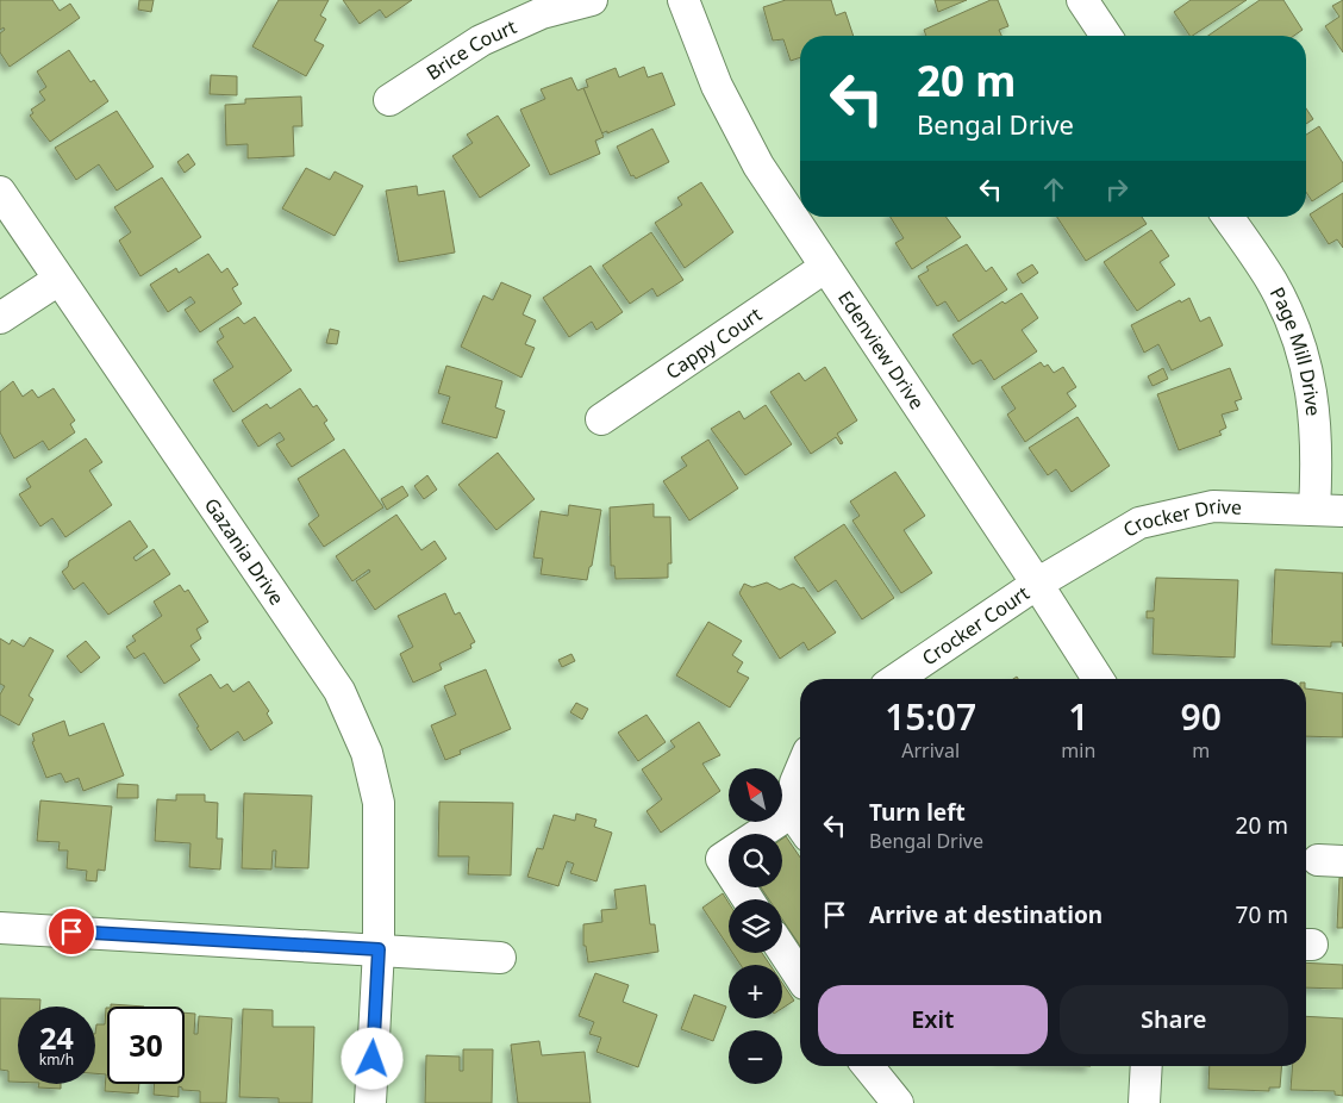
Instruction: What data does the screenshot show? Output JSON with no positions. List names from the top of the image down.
{
  "streets": {
    "street": [
      "Brice Court",
      "Cappy Court",
      "Edenview Drive",
      "Page Mill Drive",
      "Crocker Drive",
      "Gazania Drive",
      "Crocker Court"
    ]
  },
  "crossings": [
    ["Cappy Court", "Edenview Drive"],
    ["Edenview Drive", "Crocker Drive"],
    ["Edenview Drive", "Crocker Court"],
    ["Page Mill Drive", "Crocker Drive"],
    ["Crocker Drive", "Crocker Court"]
  ],
  "north": "top left",
  "page": {
    "turn": ["20 m", "Bengal Drive"],
    "eta": [
      "15:07",
      "Arrival",
      "1",
      "min",
      "90",
      "m"
    ],
    "map_buttons": ["+", "−"],
    "list": [
      {
        "name": "Turn left",
        "note": "Bengal Drive",
        "value": "20 m"
      },
      {
        "name": "Arrive at destination",
        "value": "70 m"
      }
    ],
    "buttons": ["Exit", "Share"],
    "speed": "24 km/h",
    "limit": "30"
  }
}
